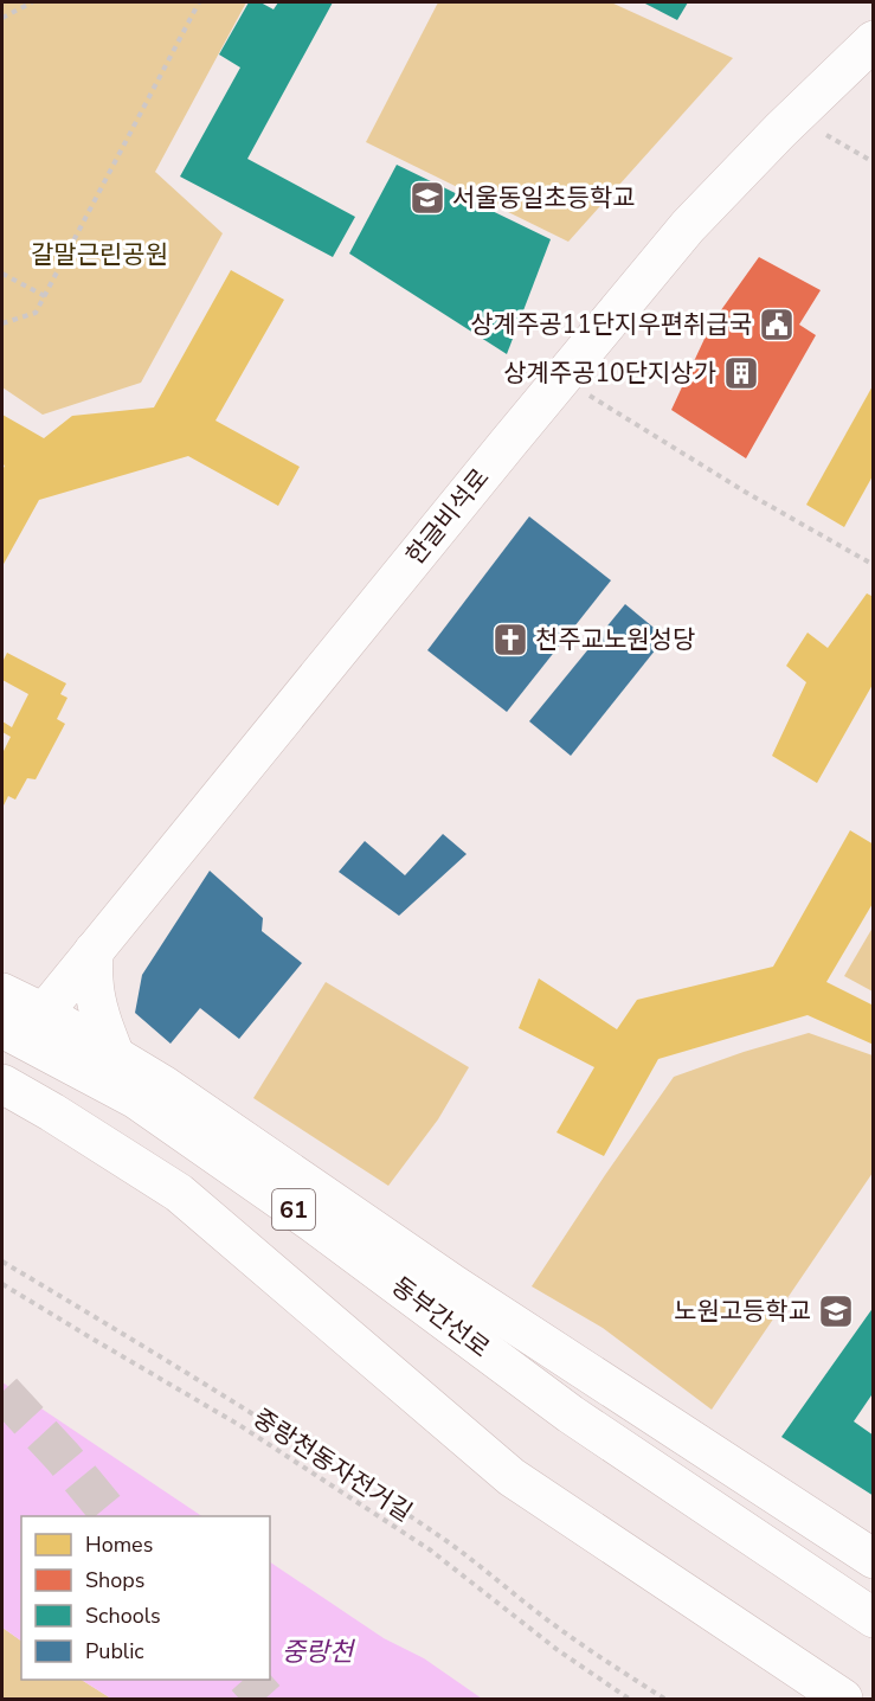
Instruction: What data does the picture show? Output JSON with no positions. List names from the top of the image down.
{
  "streets": {
    "main road": ["한글비석로", "61", "동부간선로"],
    "path": ["중랑천동자전거길"]
  },
  "water": ["중랑천"],
  "parks": ["갈말근린공원"],
  "places": {
    "school or university": ["서울동일초등학교", "노원고등학교"],
    "public building": ["상계주공11단지우편취급국"],
    "building": ["상계주공10단지상가"],
    "church": ["천주교노원성당"]
  },
  "legend": [
    "Homes",
    "Shops",
    "Schools",
    "Public"
  ]
}
